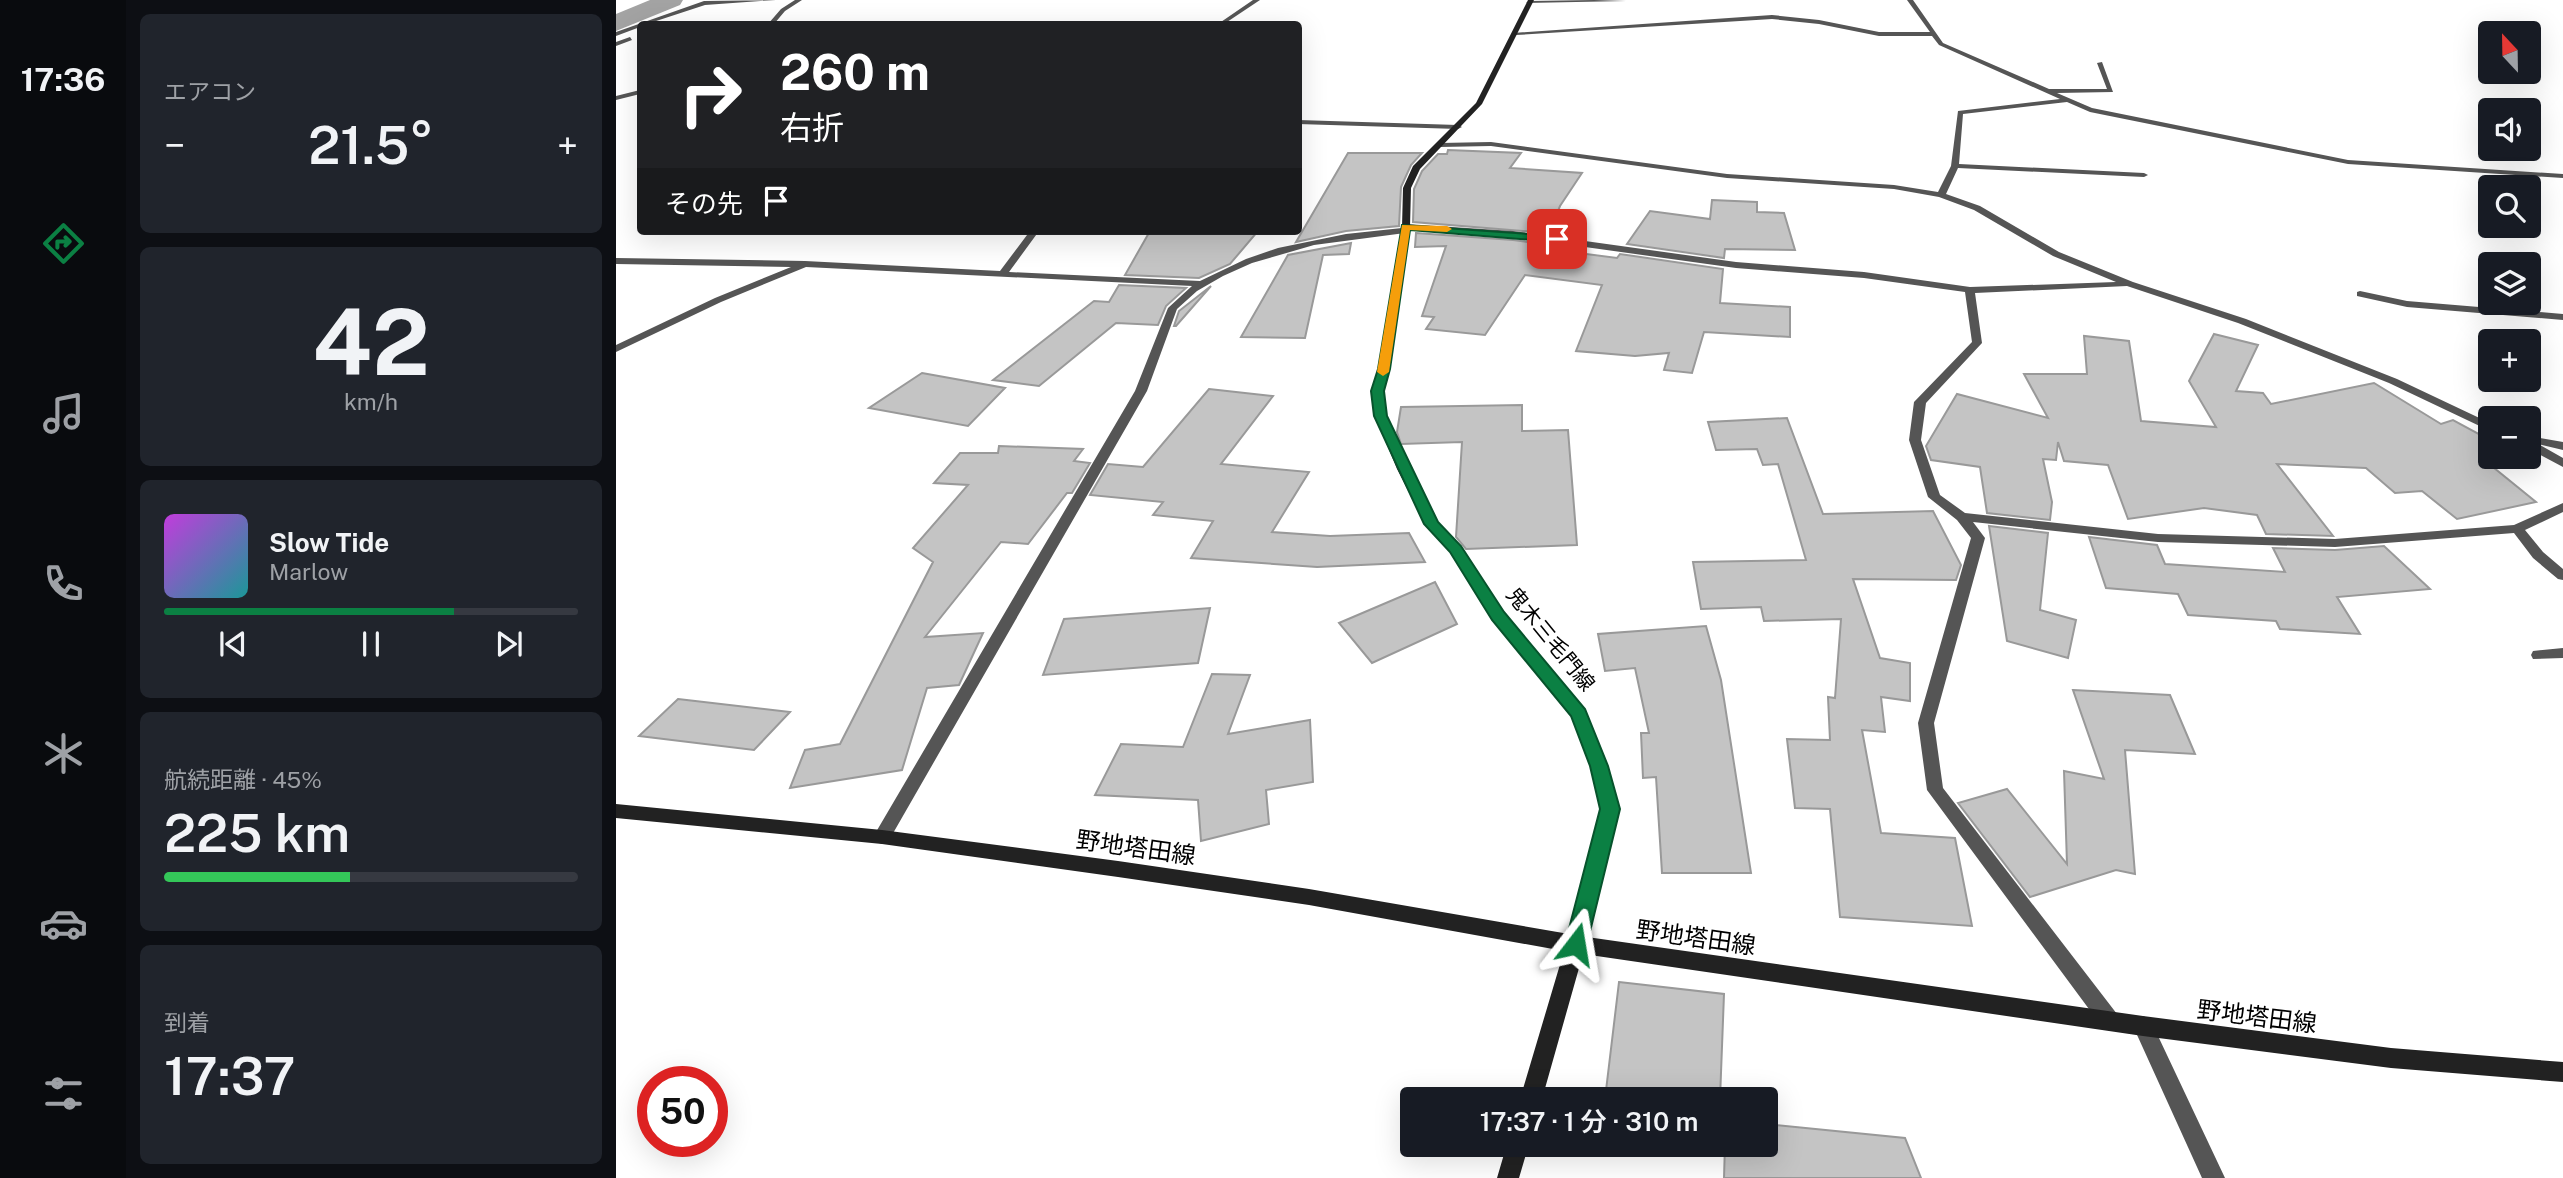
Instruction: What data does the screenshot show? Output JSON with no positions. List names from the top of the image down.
{
  "streets": {
    "main road": ["鬼木三毛門線", "野地塔田線"]
  },
  "crossings": [
    ["鬼木三毛門線", "野地塔田線"]
  ],
  "north": "top",
  "page": {
    "tabs": "17:36",
    "tile": [
      "エアコン",
      ["42", "km/h"],
      ["航続距離 · 45%", "225 km"],
      ["到着", "17:37"]
    ],
    "map_buttons": ["+", "−"],
    "turn": ["260 m", "右折"],
    "heat": ["−", "21.5°", "+"],
    "then": "その先",
    "song": ["Slow Tide", "Marlow"],
    "limit": "50",
    "trip": "17:37 · 1 分 · 310 m"
  }
}
